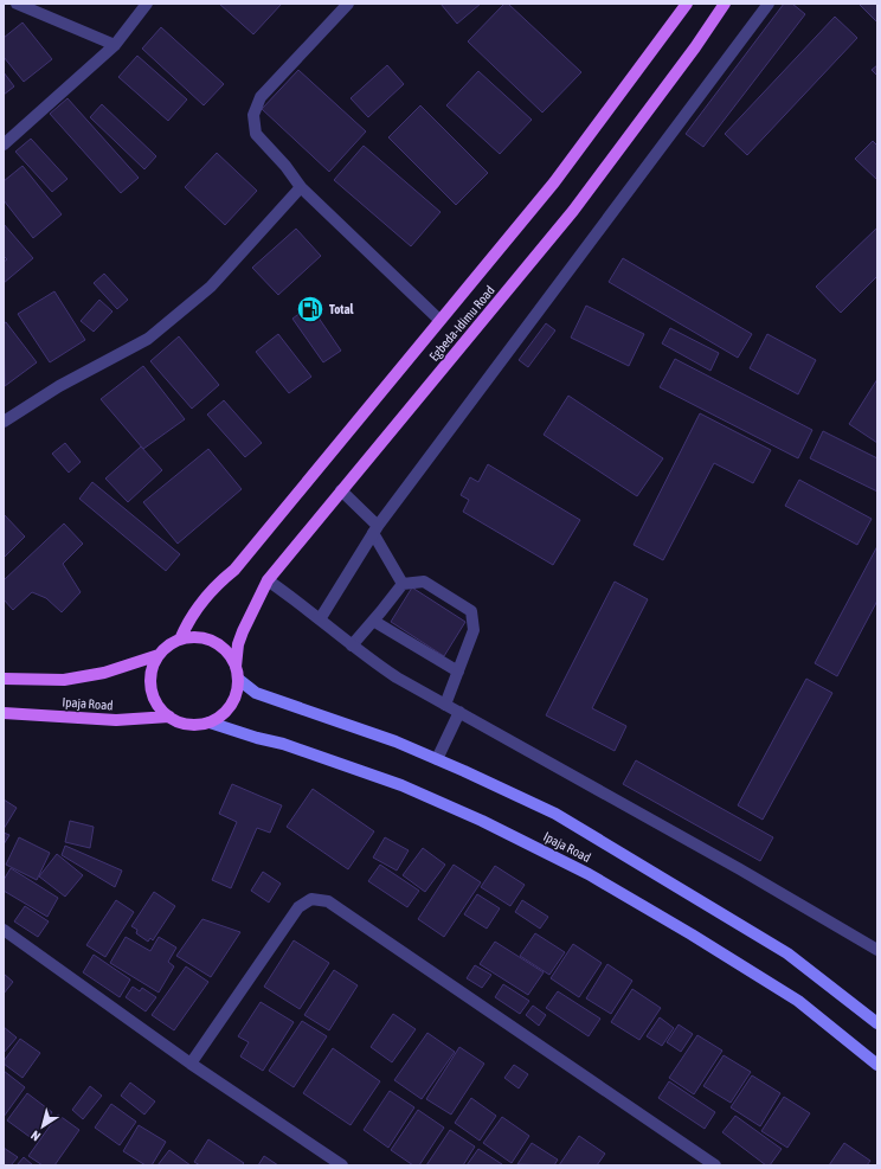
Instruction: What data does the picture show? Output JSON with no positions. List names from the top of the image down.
{
  "streets": {
    "main road": ["Egbeda-Idimu Road", "Ipaja Road"]
  },
  "crossings": [
    ["Egbeda-Idimu Road", "Ipaja Road"]
  ],
  "places": {
    "fuel station": ["Total"]
  },
  "north": "bottom left"
}
